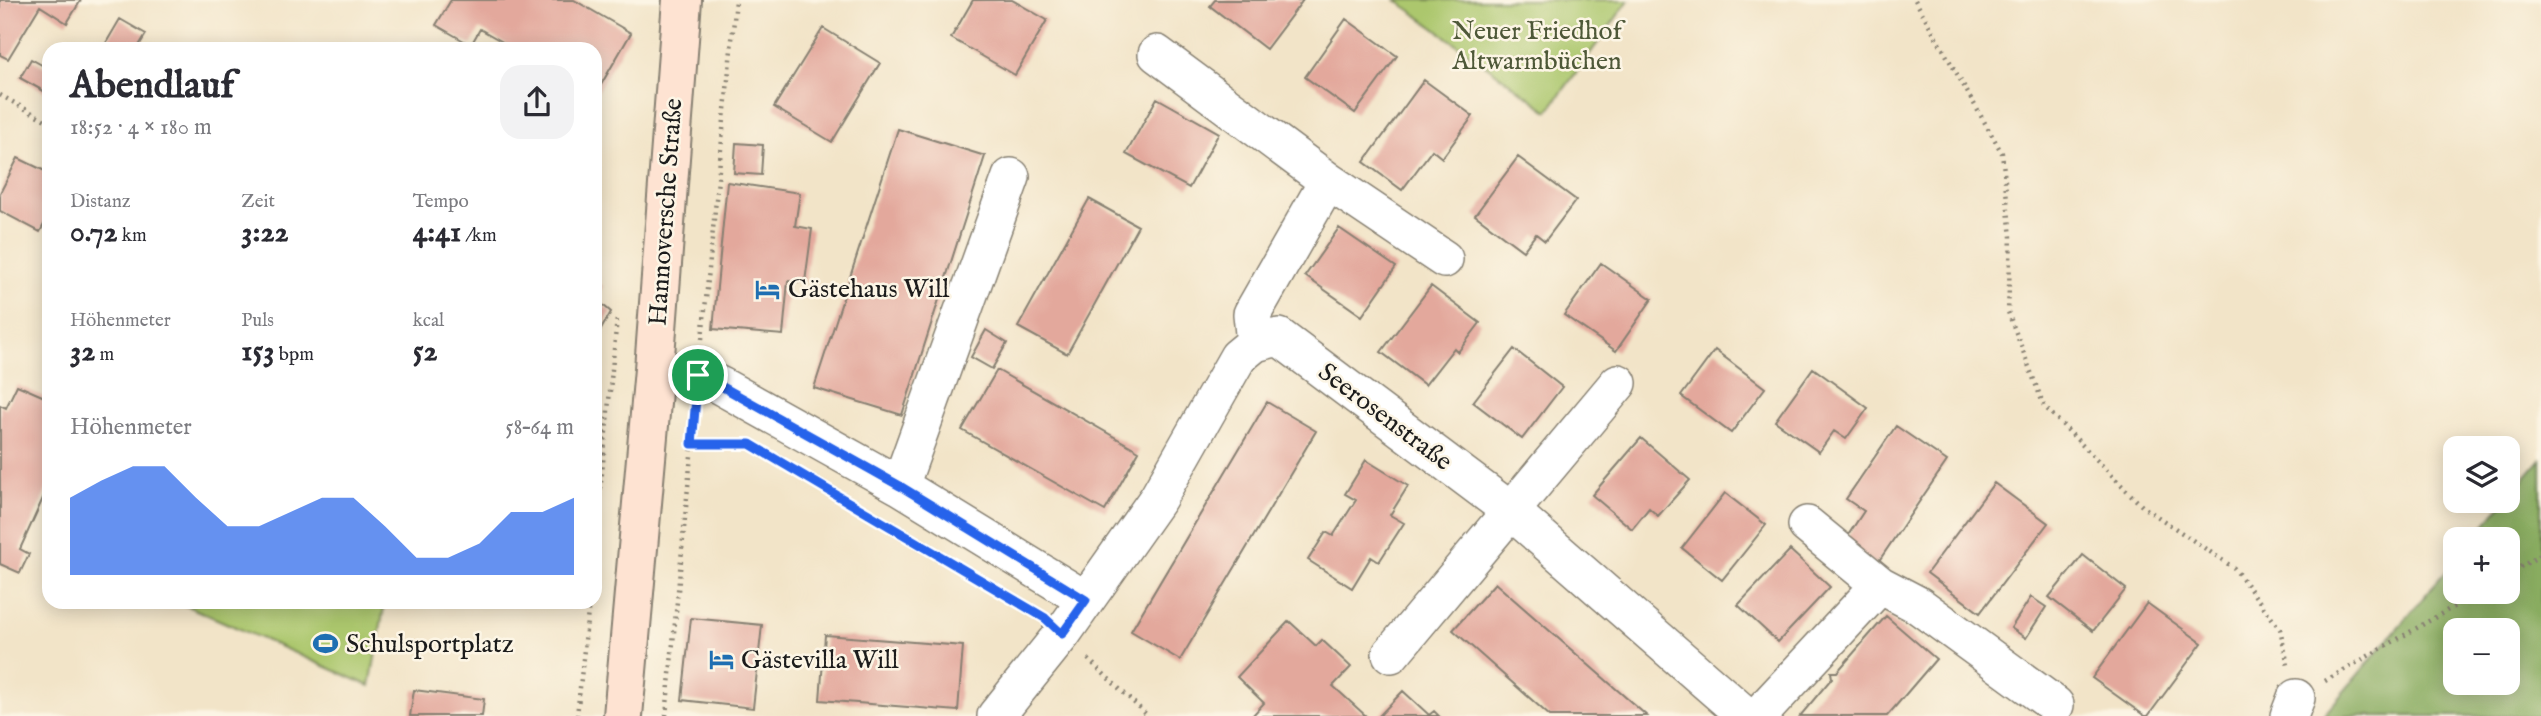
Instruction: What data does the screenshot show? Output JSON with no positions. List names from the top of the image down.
{
  "streets": {
    "main road": ["Hannoversche Straße"],
    "street": ["Seerosenstraße"]
  },
  "parks": ["Neuer Friedhof Altwarmbüchen"],
  "places": {
    "hotel": ["Gästehaus Will", "Gästevilla Will"],
    "sports": ["Schulsportplatz"]
  },
  "page": {
    "heading": ["Abendlauf", "18:52 · 4 × 180 m"],
    "stats": [
      ["Distanz", "0.72 km"],
      ["Zeit", "3:22"],
      ["Tempo", "4:41 /km"],
      ["Höhenmeter", "32 m"],
      ["Puls", "153 bpm"],
      ["kcal", "52"]
    ],
    "chart": ["Höhenmeter", "58–64 m"],
    "map_buttons": ["+", "−"]
  }
}
